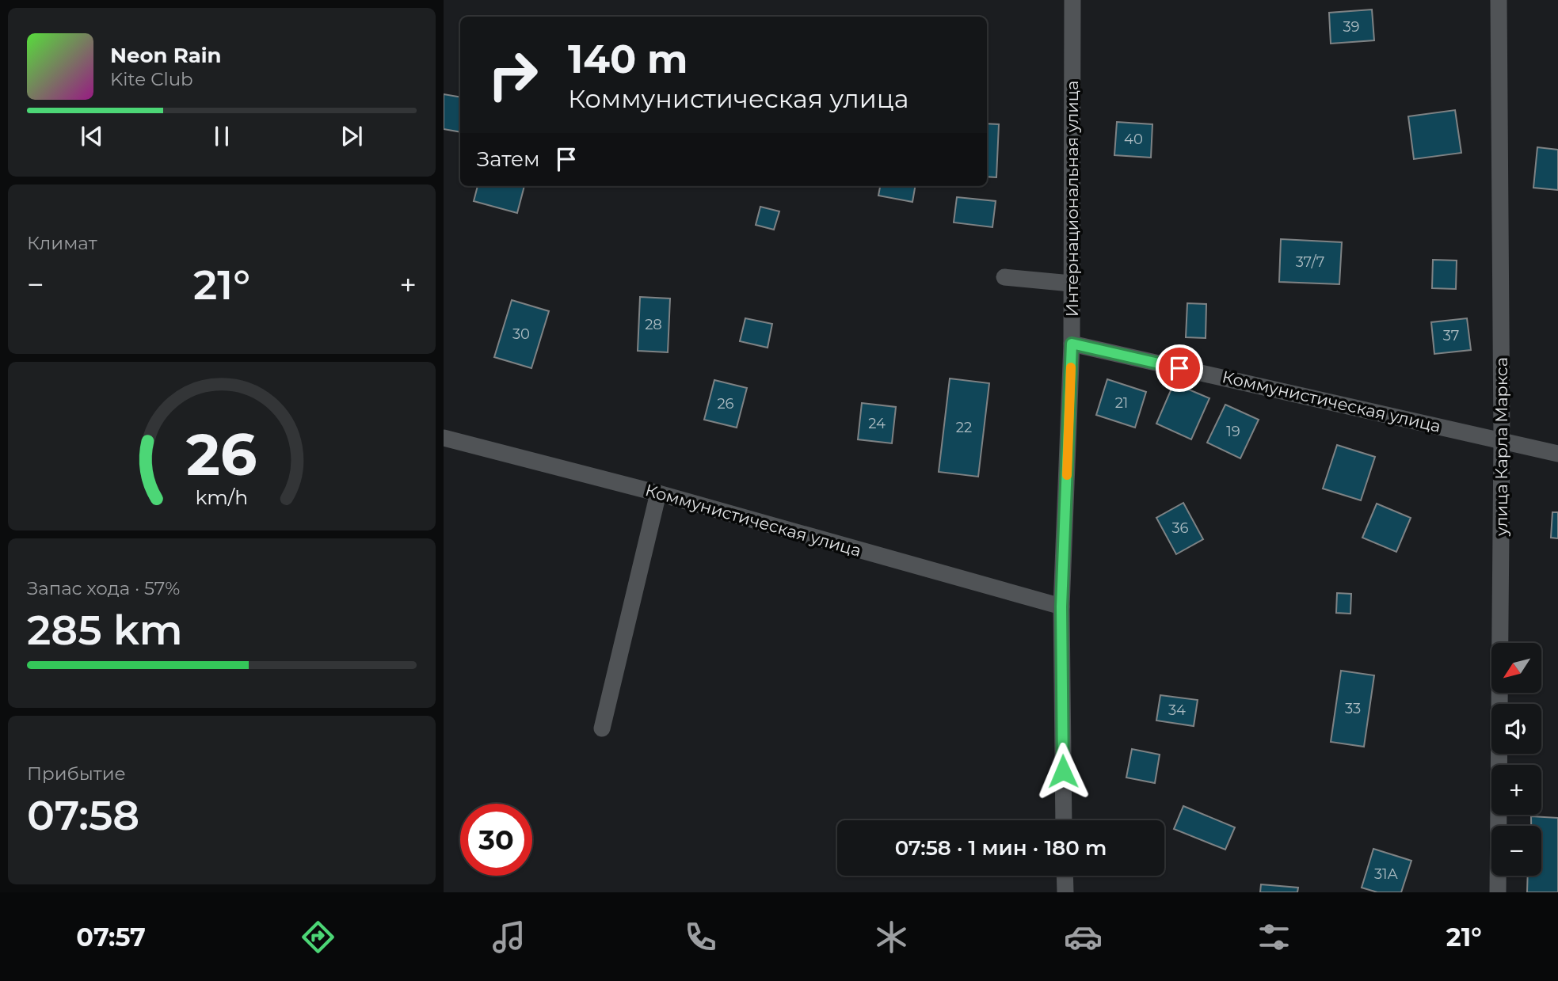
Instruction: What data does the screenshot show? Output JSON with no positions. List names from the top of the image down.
{
  "streets": {
    "street": ["Интернациональная улица", "Коммунистическая улица", "улица Карла Маркса"]
  },
  "crossings": [
    ["Интернациональная улица", "Коммунистическая улица"],
    ["Коммунистическая улица", "улица Карла Маркса"]
  ],
  "house_numbers": [
    "39",
    "40",
    "37/7",
    "28",
    "30",
    "37",
    "21",
    "26",
    "24",
    "22",
    "19",
    "36",
    "33",
    "34",
    "31А"
  ],
  "north": "bottom left",
  "page": {
    "turn": ["140 m", "Коммунистическая улица"],
    "song": ["Neon Rain", "Kite Club"],
    "then": "Затем",
    "tile": [
      "Климат",
      ["Запас хода · 57%", "285 km"],
      ["Прибытие", "07:58"]
    ],
    "heat": ["−", "21°", "+"],
    "map_buttons": ["+", "−"],
    "limit": "30",
    "trip": "07:58 · 1 мин · 180 m",
    "tabs": ["07:57", "21°"],
    "gauge": ["26", "km/h"]
  }
}
